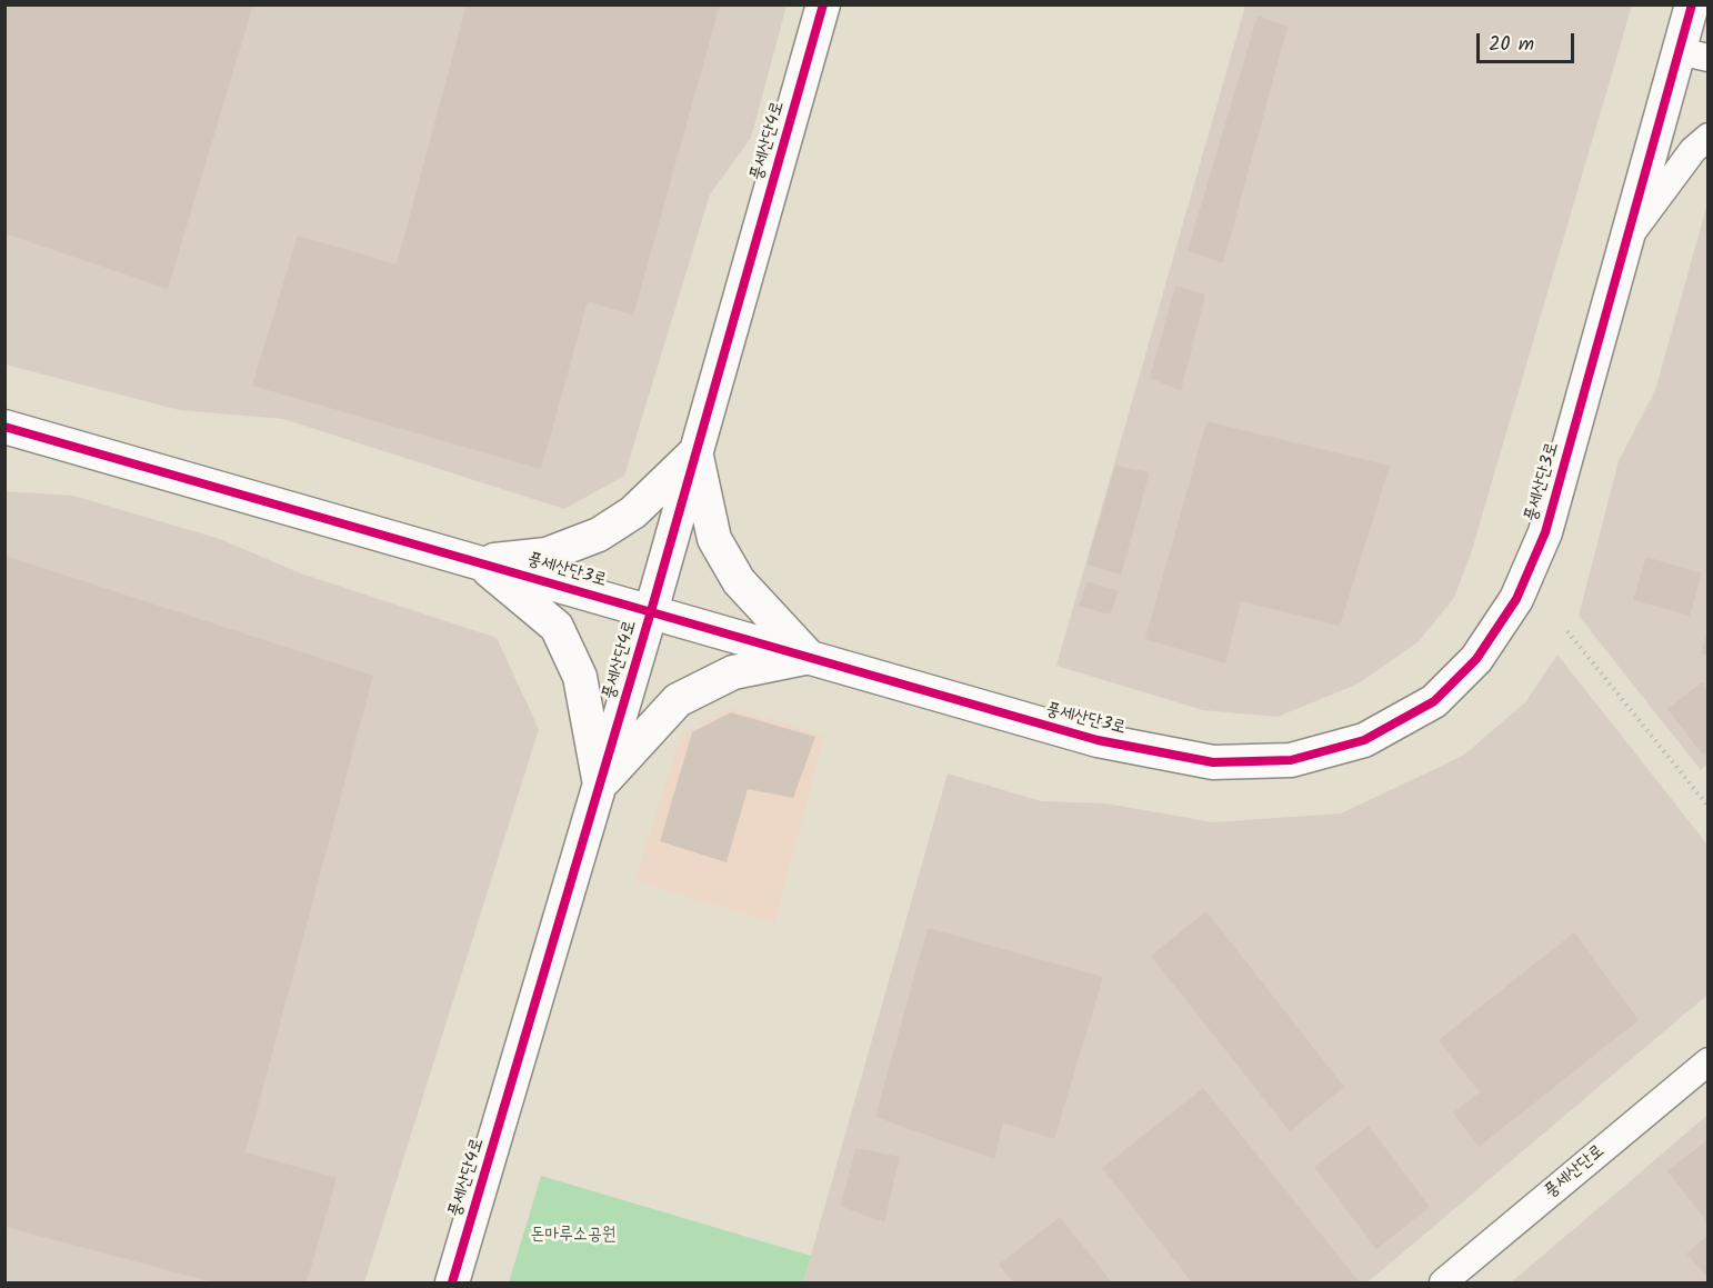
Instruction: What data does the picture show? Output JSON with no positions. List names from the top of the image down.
{
  "streets": {
    "street": ["풍세산단4로", "풍세산단3로", "풍세산단로"]
  },
  "crossings": [
    ["풍세산단4로", "풍세산단3로"]
  ],
  "parks": ["돈마루소공원"],
  "scale_bar": "20 m"
}
